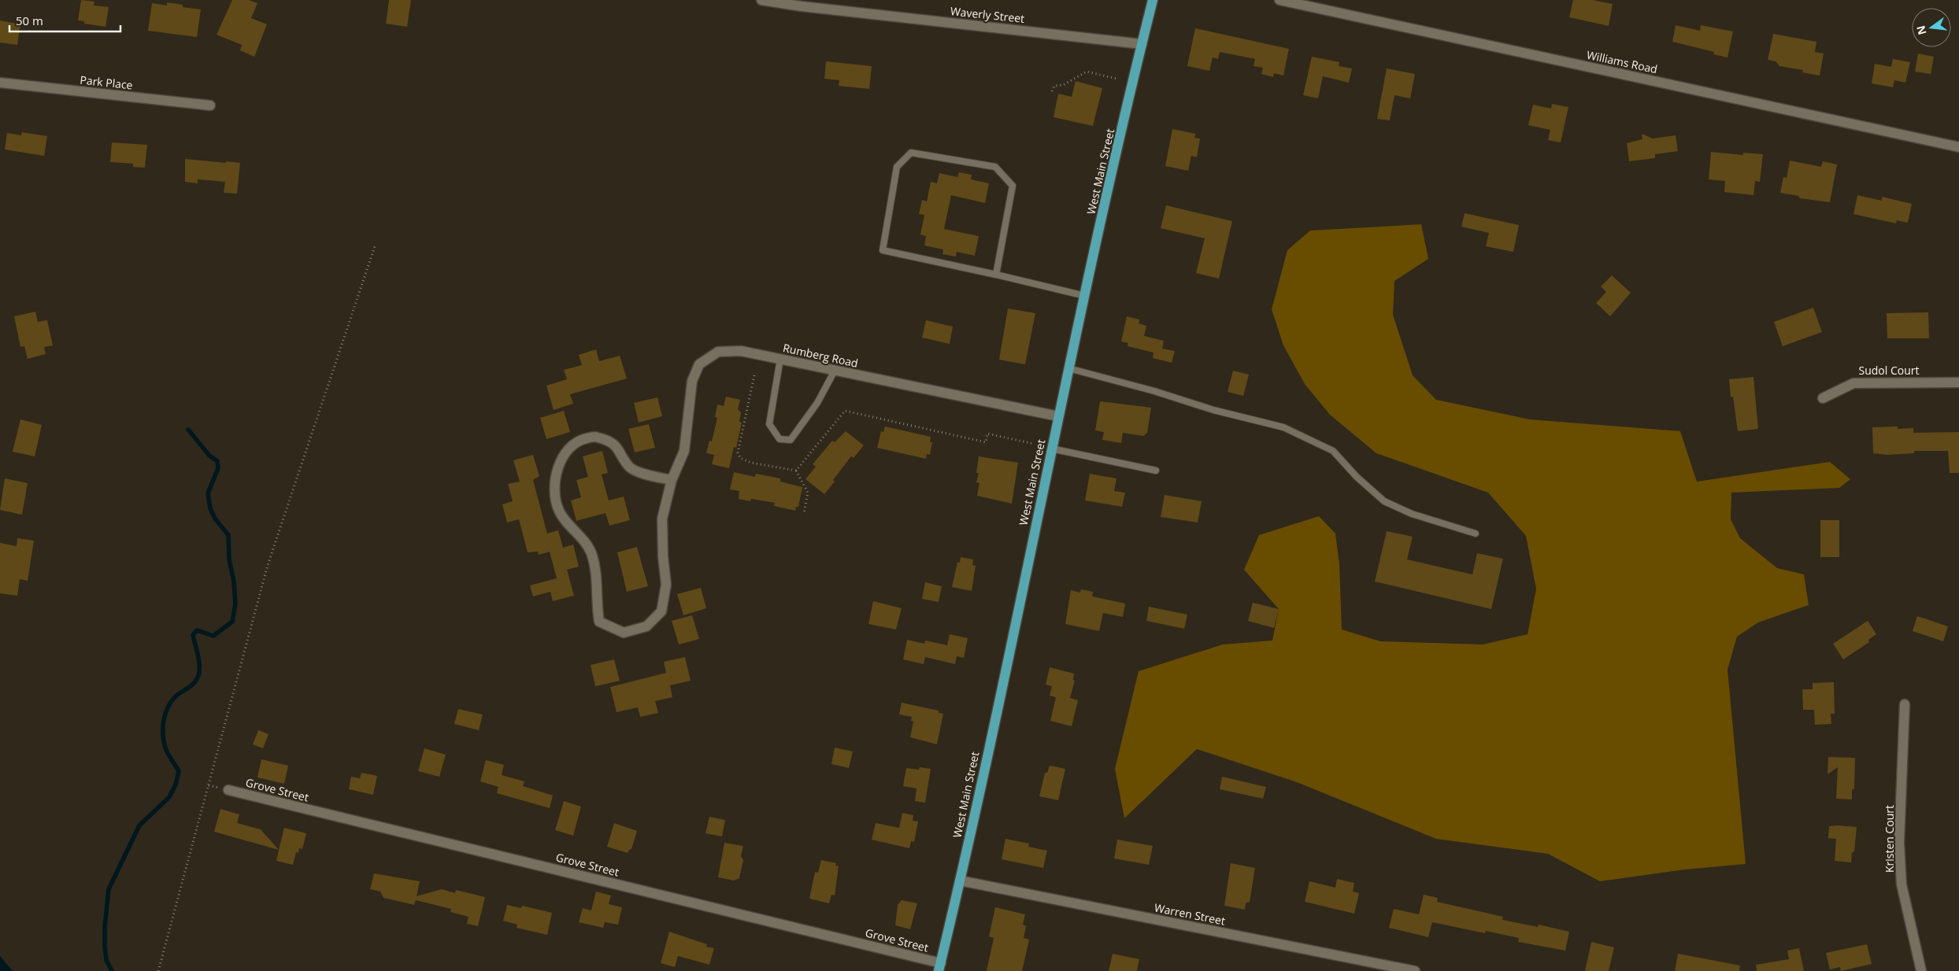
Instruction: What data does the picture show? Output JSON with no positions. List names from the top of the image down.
{
  "streets": {
    "main road": ["West Main Street"],
    "street": [
      "Waverly Street",
      "Williams Road",
      "Park Place",
      "Rumberg Road",
      "Sudol Court",
      "Grove Street",
      "Kristen Court",
      "Warren Street"
    ]
  },
  "crossings": [
    ["Waverly Street", "West Main Street"],
    ["West Main Street", "Rumberg Road"],
    ["West Main Street", "Grove Street"],
    ["West Main Street", "Warren Street"]
  ],
  "scale_bar": "50 m",
  "north": "left"
}
